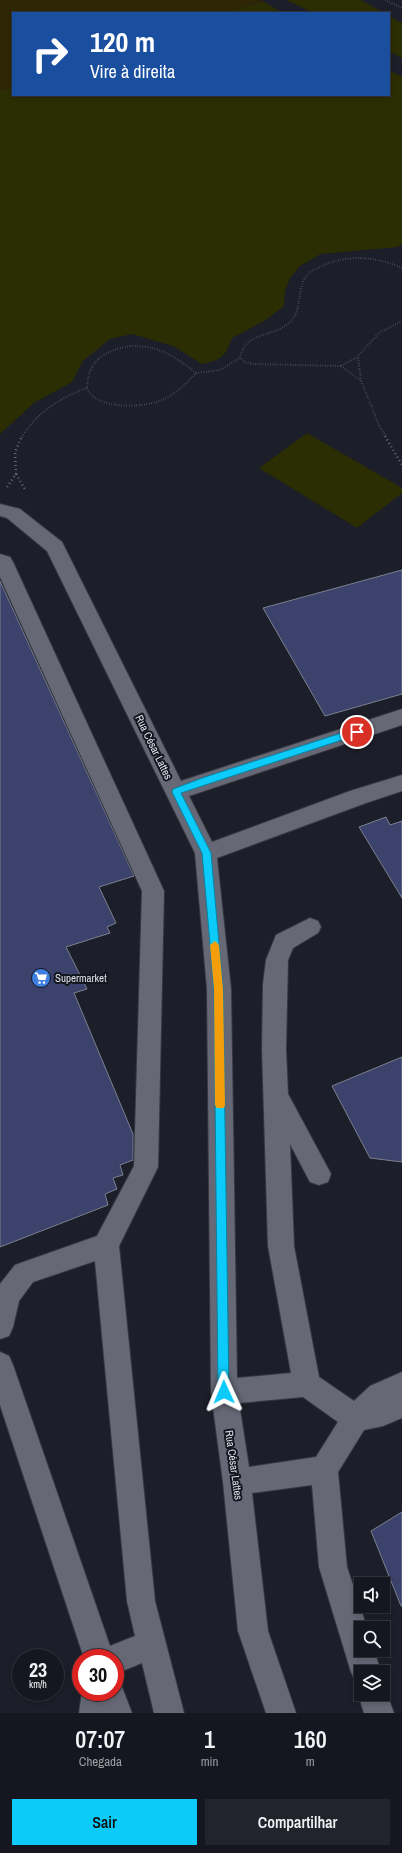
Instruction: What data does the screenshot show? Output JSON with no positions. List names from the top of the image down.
{
  "streets": {
    "street": ["Rua César Lattes"]
  },
  "places": {
    "supermarket": ["Supermarket"]
  },
  "page": {
    "turn": ["120 m", "Vire à direita"],
    "speed": "23 km/h",
    "limit": "30",
    "eta": [
      "07:07",
      "Chegada",
      "1",
      "min",
      "160",
      "m"
    ],
    "buttons": ["Sair", "Compartilhar"]
  }
}
